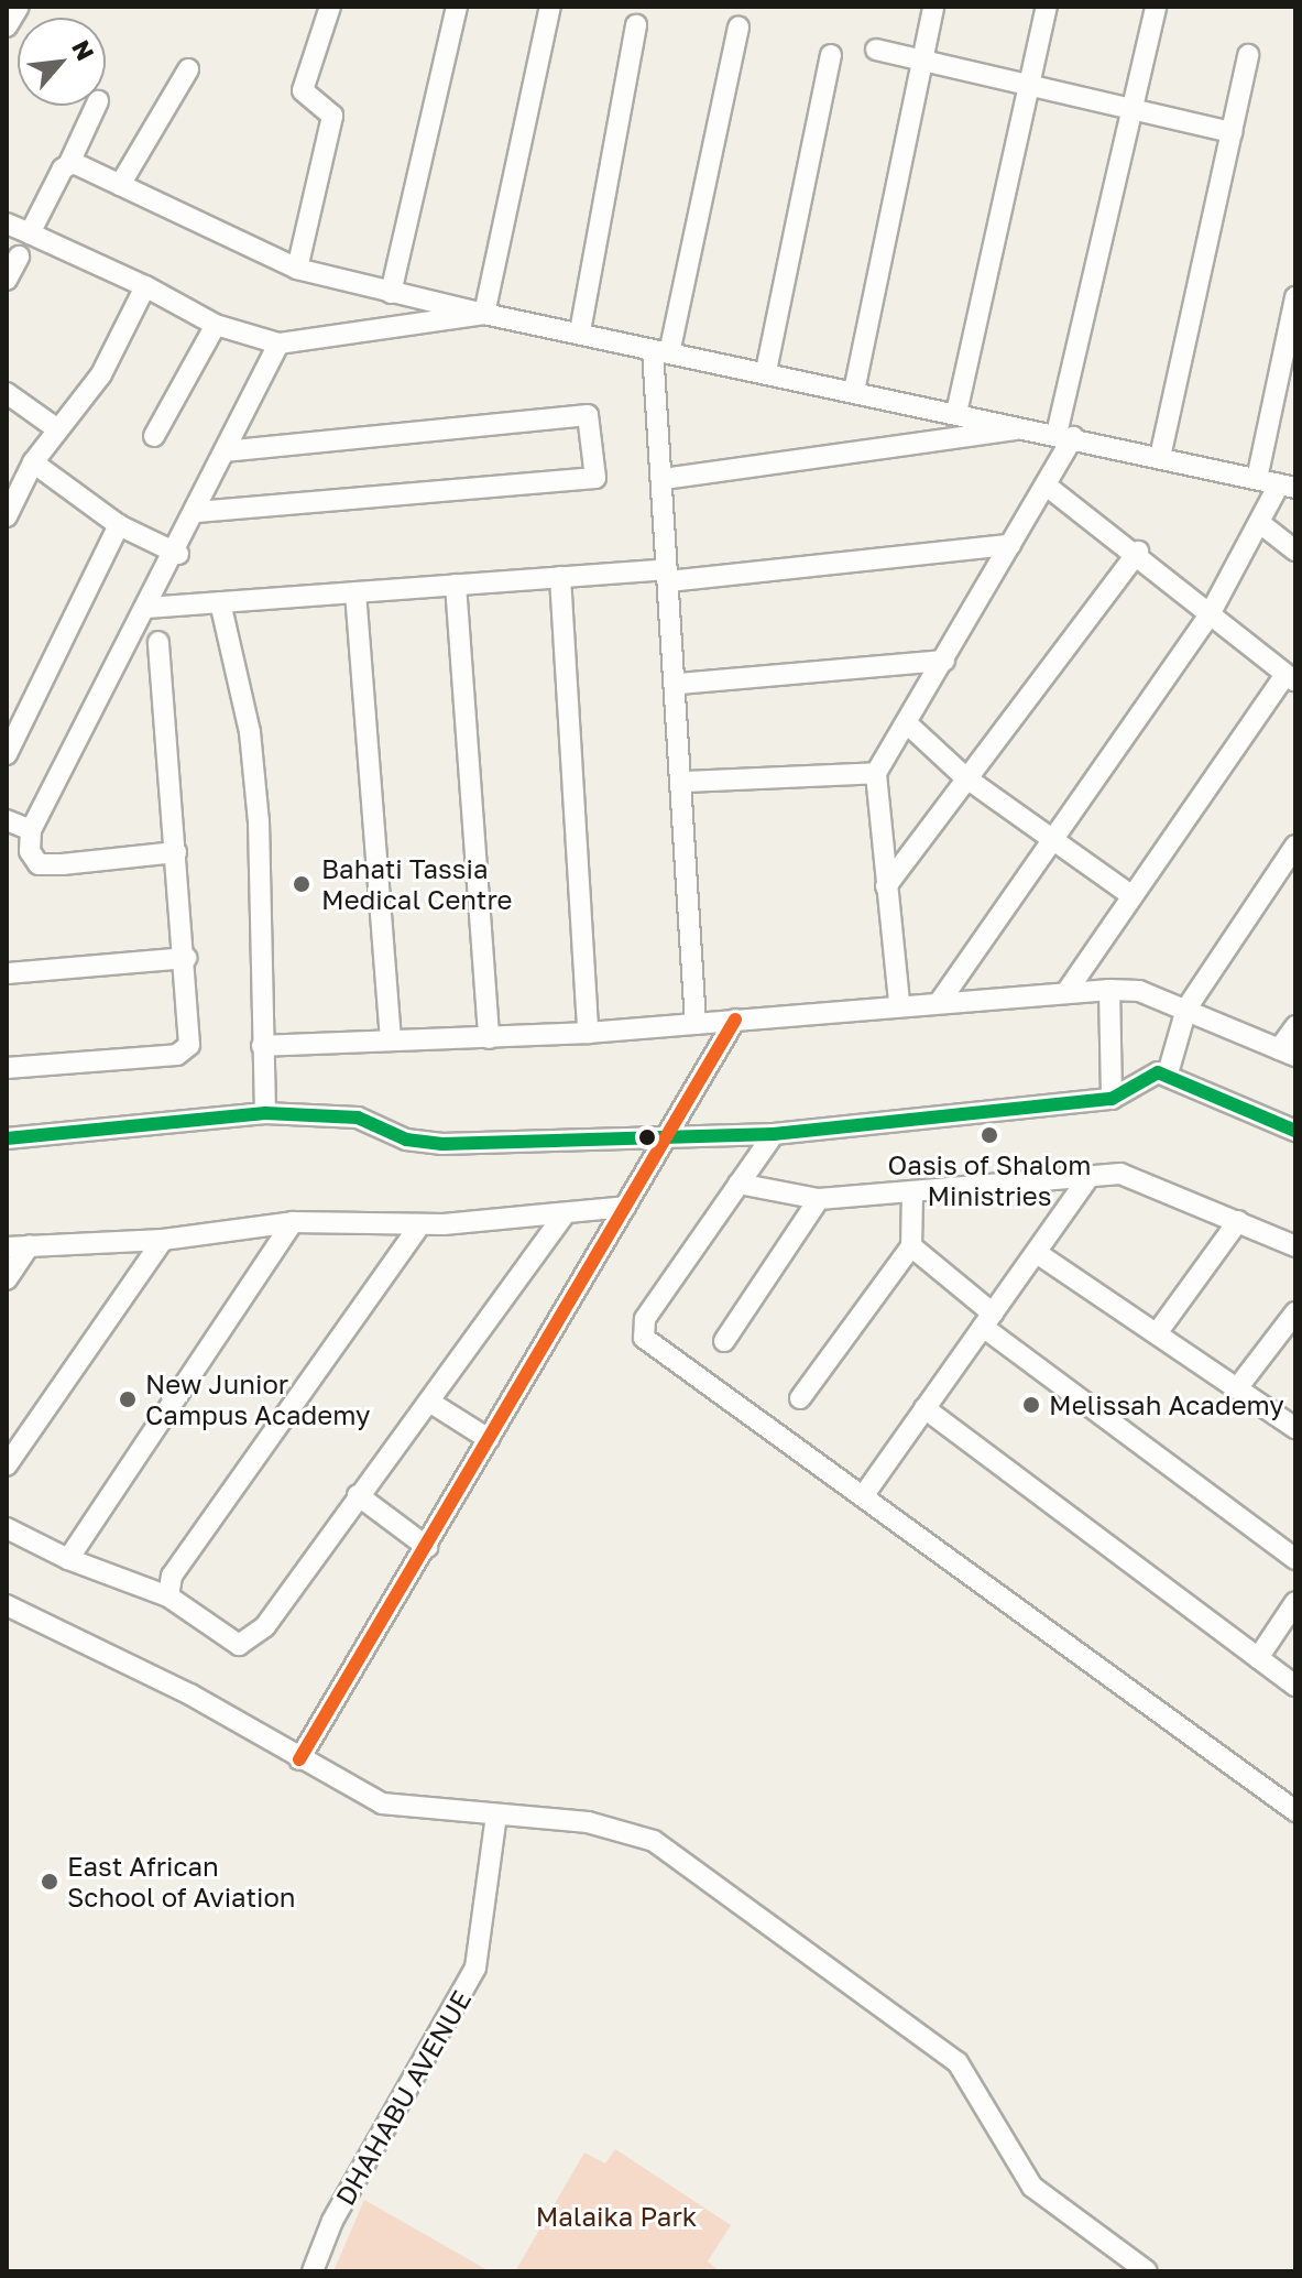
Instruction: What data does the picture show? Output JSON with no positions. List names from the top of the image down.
{
  "streets": {
    "street": ["DHAHABU AVENUE"]
  },
  "parks": ["Malaika Park"],
  "places": [
    "Bahati Tassia Medical Centre",
    "Oasis of Shalom Ministries",
    "New Junior Campus Academy",
    "Melissah Academy",
    "East African School of Aviation"
  ],
  "north": "top right"
}
